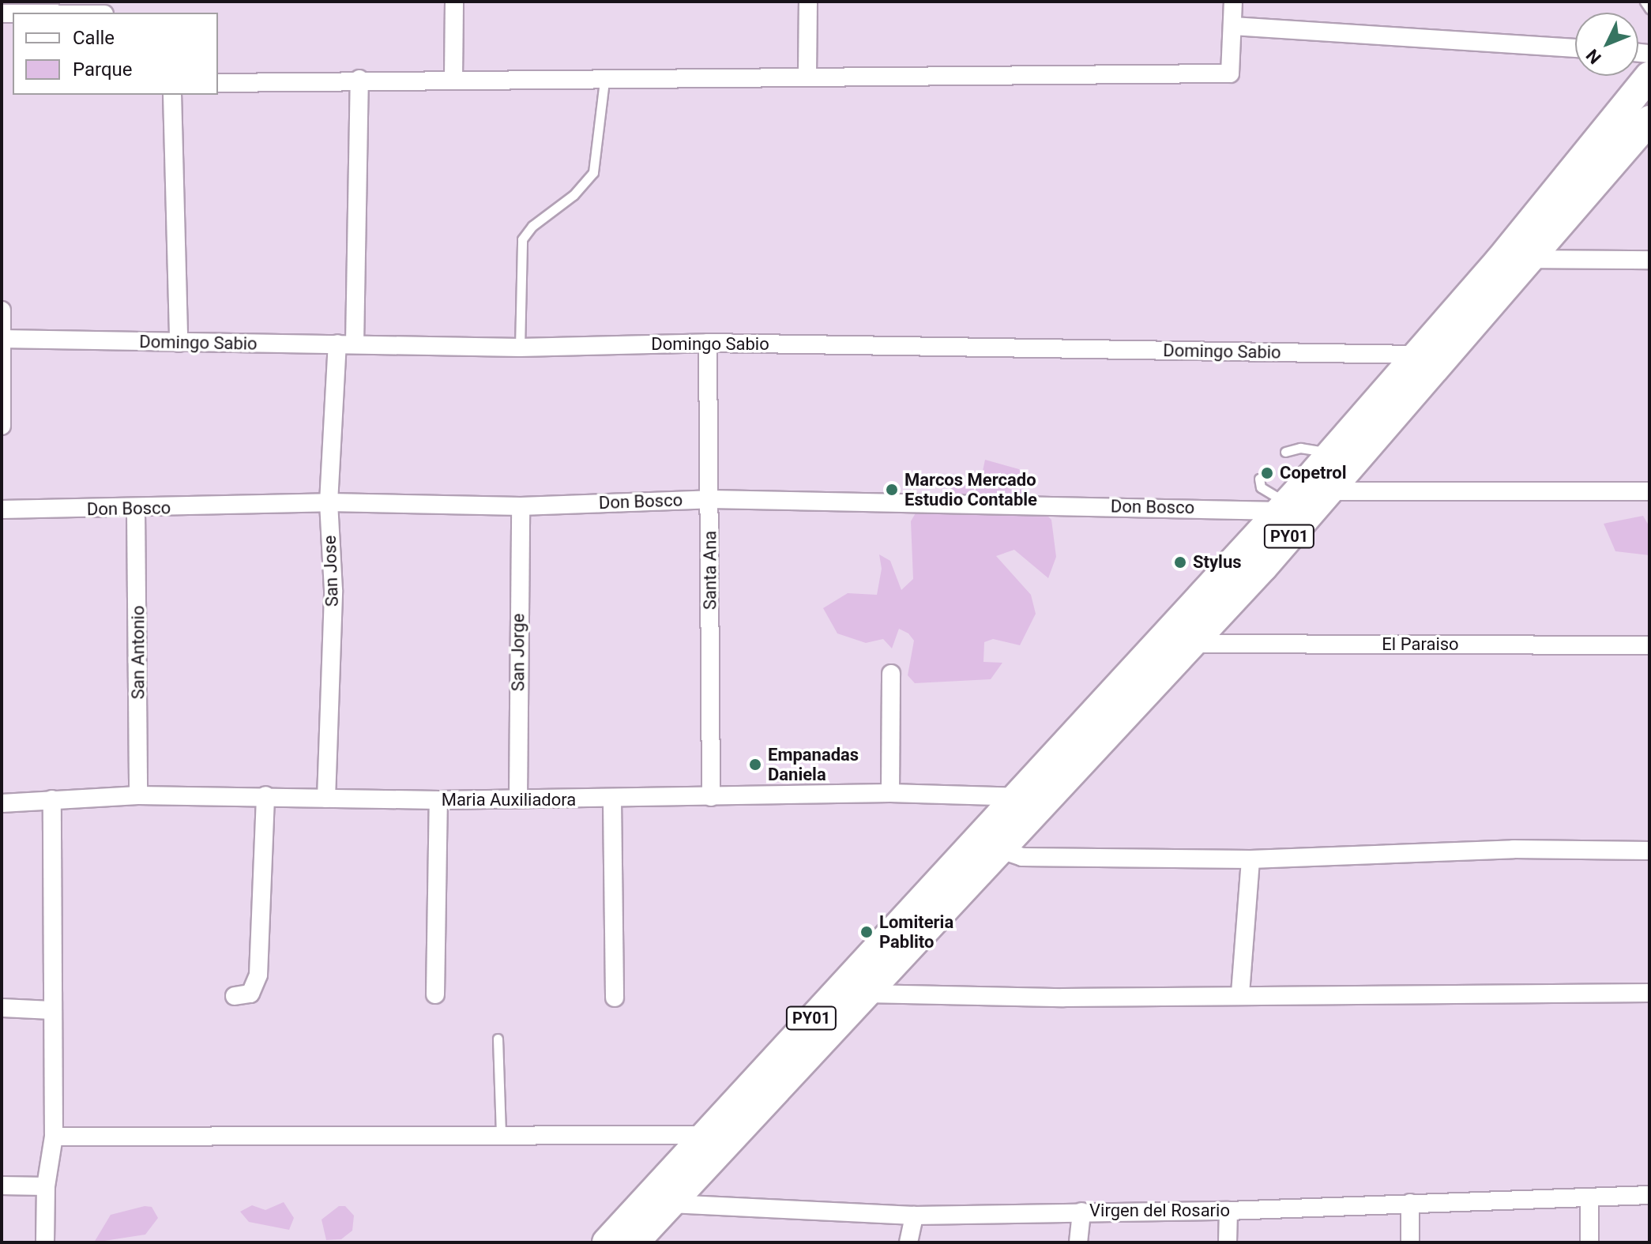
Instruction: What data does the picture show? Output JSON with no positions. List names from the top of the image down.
{
  "streets": {
    "highway": ["PY01"],
    "street": [
      "Domingo Sabio",
      "Don Bosco",
      "Santa Ana",
      "San Jose",
      "El Paraiso",
      "San Antonio",
      "San Jorge",
      "Maria Auxiliadora",
      "Virgen del Rosario"
    ]
  },
  "crossings": [
    ["Domingo Sabio", "PY01"],
    ["Domingo Sabio", "Santa Ana"],
    ["Domingo Sabio", "San Jose"],
    ["Don Bosco", "PY01"],
    ["Don Bosco", "Santa Ana"],
    ["Don Bosco", "San Jose"],
    ["Don Bosco", "San Antonio"],
    ["Don Bosco", "San Jorge"],
    ["PY01", "El Paraiso"],
    ["PY01", "Maria Auxiliadora"],
    ["PY01", "Virgen del Rosario"],
    ["Santa Ana", "Maria Auxiliadora"],
    ["San Jose", "Maria Auxiliadora"],
    ["San Antonio", "Maria Auxiliadora"],
    ["San Jorge", "Maria Auxiliadora"]
  ],
  "places": [
    "Copetrol",
    "Marcos Mercado Estudio Contable",
    "Stylus",
    "Empanadas Daniela",
    "Lomiteria Pablito"
  ],
  "legend": ["Calle", "Parque"],
  "north": "bottom left"
}
